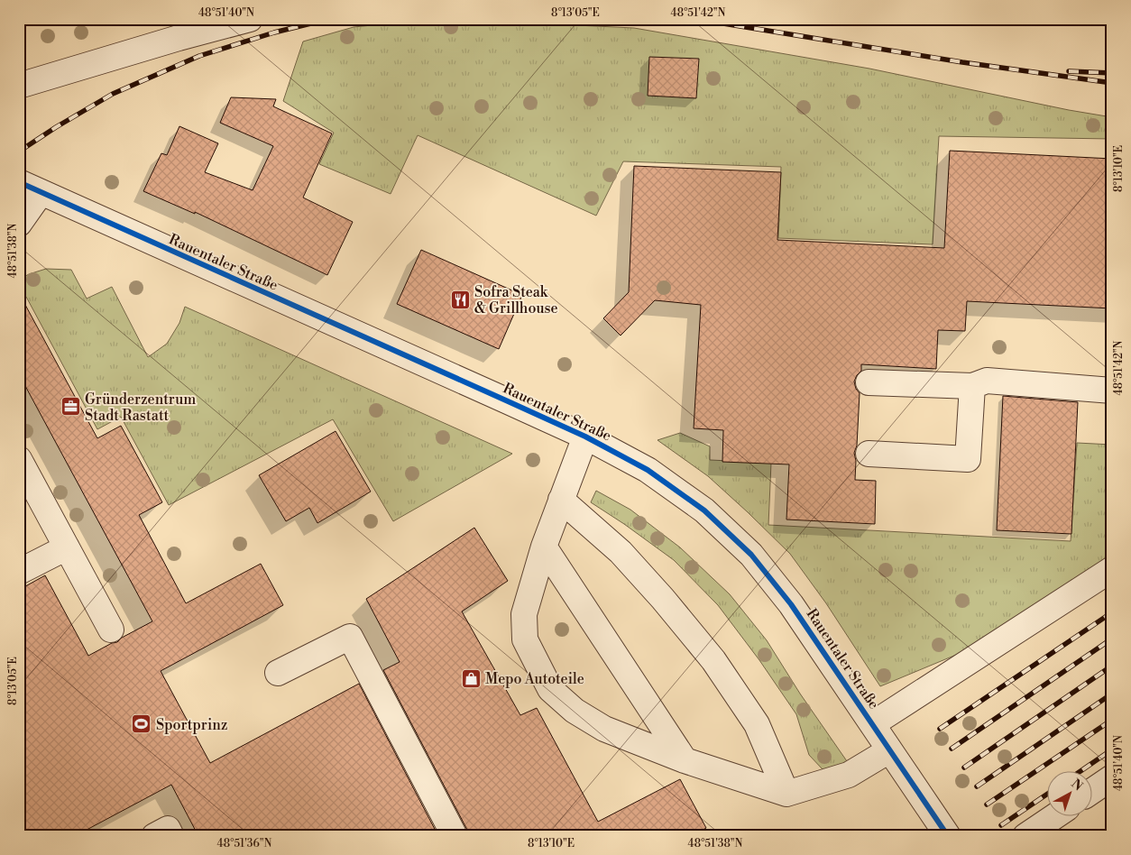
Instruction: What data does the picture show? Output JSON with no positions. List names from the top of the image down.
{
  "streets": {
    "street": ["Rauentaler Straße"]
  },
  "places": {
    "restaurant": ["Sofra Steak & Grillhouse"],
    "office": ["Gründerzentrum Stadt Rastatt"],
    "shop": ["Mepo Autoteile"],
    "sports": ["Sportprinz"]
  },
  "north": "top right",
  "coordinates": [
    "48°51'40\"N",
    "8°13'05\"E",
    "48°51'42\"N",
    "8°13'10\"E",
    "48°51'38\"N",
    "48°51'36\"N"
  ]
}
